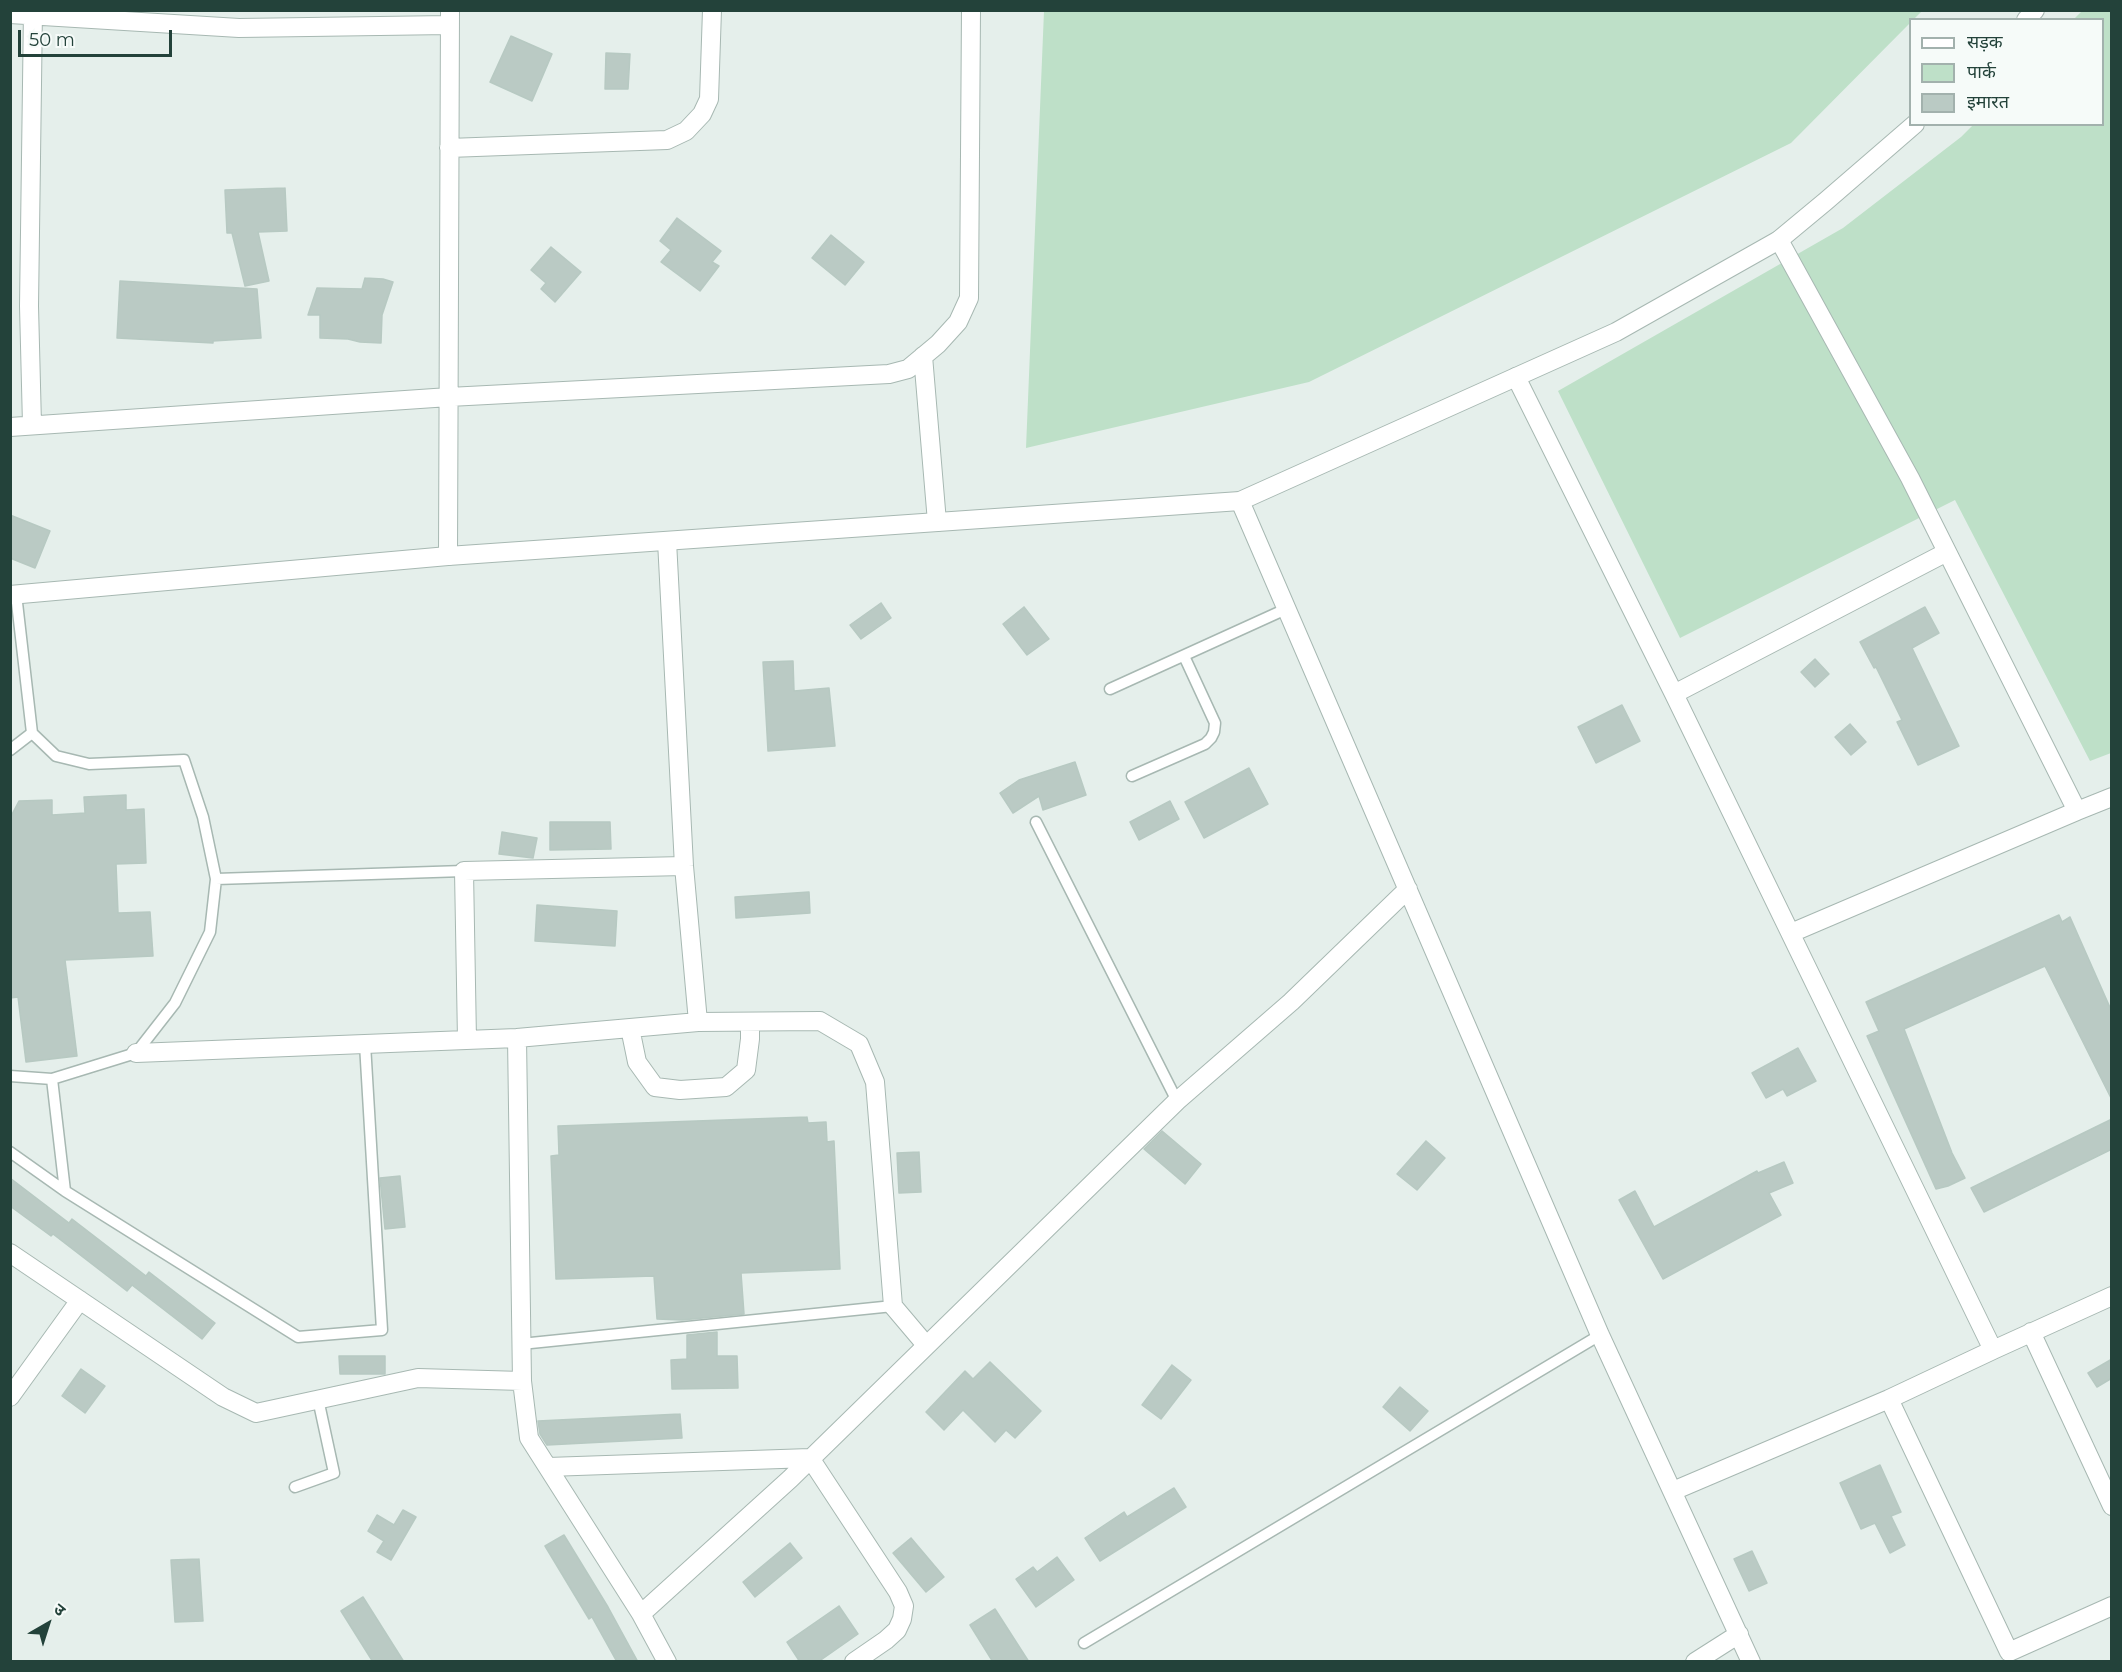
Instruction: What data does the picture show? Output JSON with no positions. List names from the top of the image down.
{
  "legend": ["सड़क", "पार्क", "इमारत"],
  "scale_bar": "50 m",
  "north": "top right"
}
